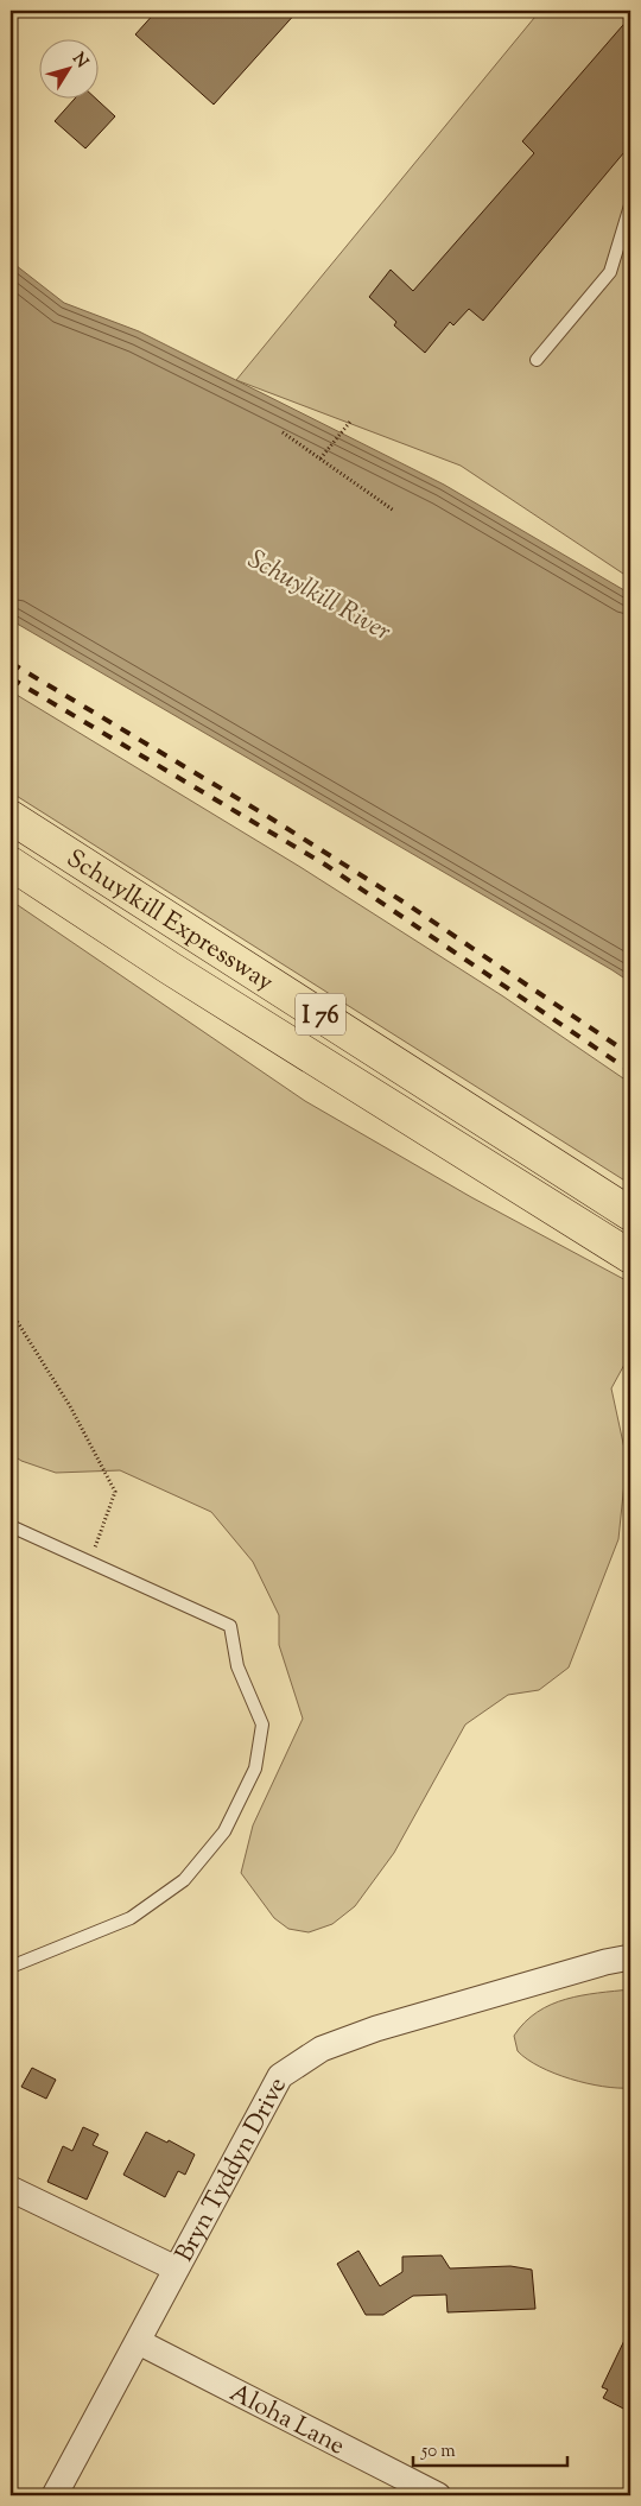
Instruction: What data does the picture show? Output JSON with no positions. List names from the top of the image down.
{
  "streets": {
    "highway": ["Schuylkill Expressway", "I 76"],
    "street": ["Bryn Tyddyn Drive", "Aloha Lane"]
  },
  "crossings": [
    ["Bryn Tyddyn Drive", "Aloha Lane"]
  ],
  "water": ["Schuylkill River"],
  "scale_bar": "50 m",
  "north": "top right"
}
